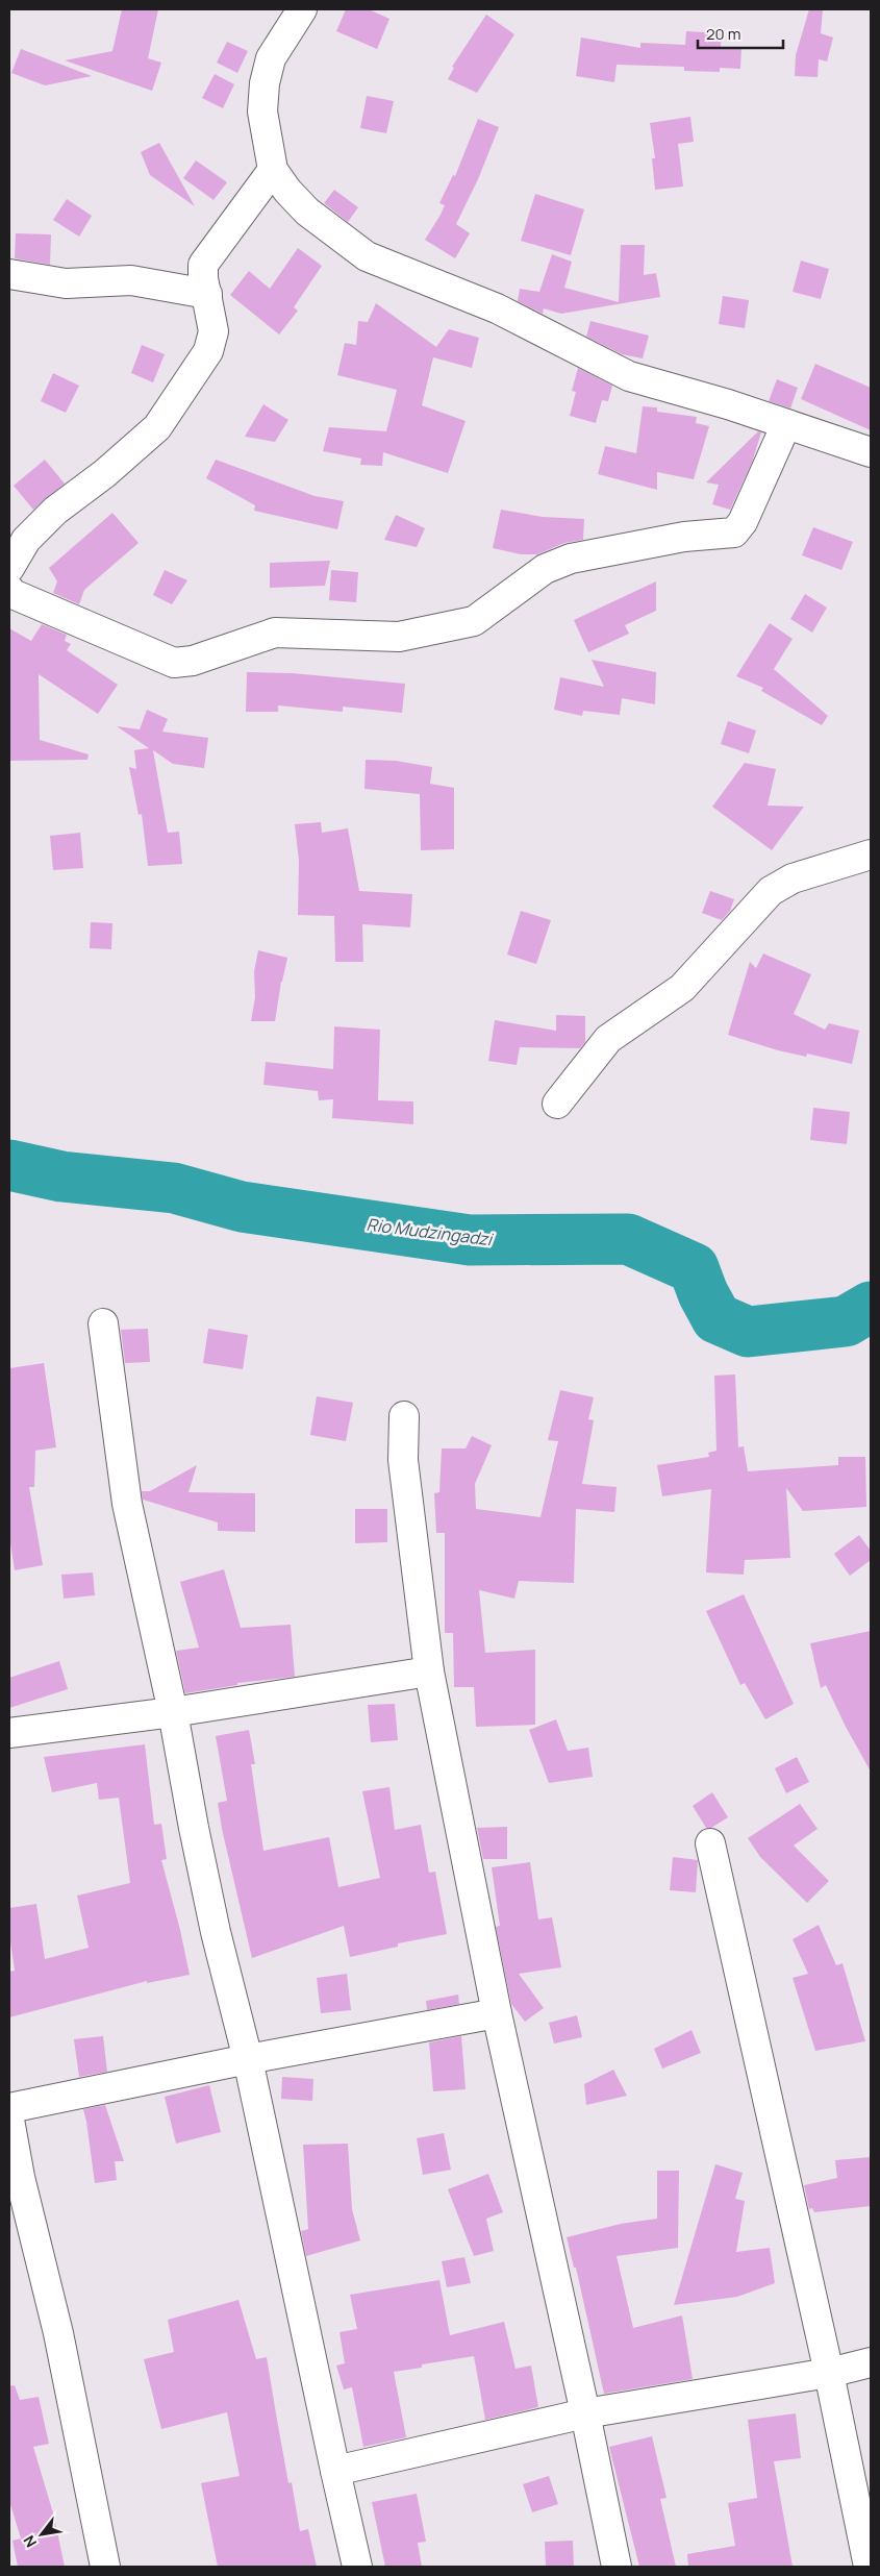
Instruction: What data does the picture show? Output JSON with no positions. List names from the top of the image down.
{
  "water": ["Rio Mudzingadzi"],
  "scale_bar": "20 m",
  "north": "bottom left"
}
